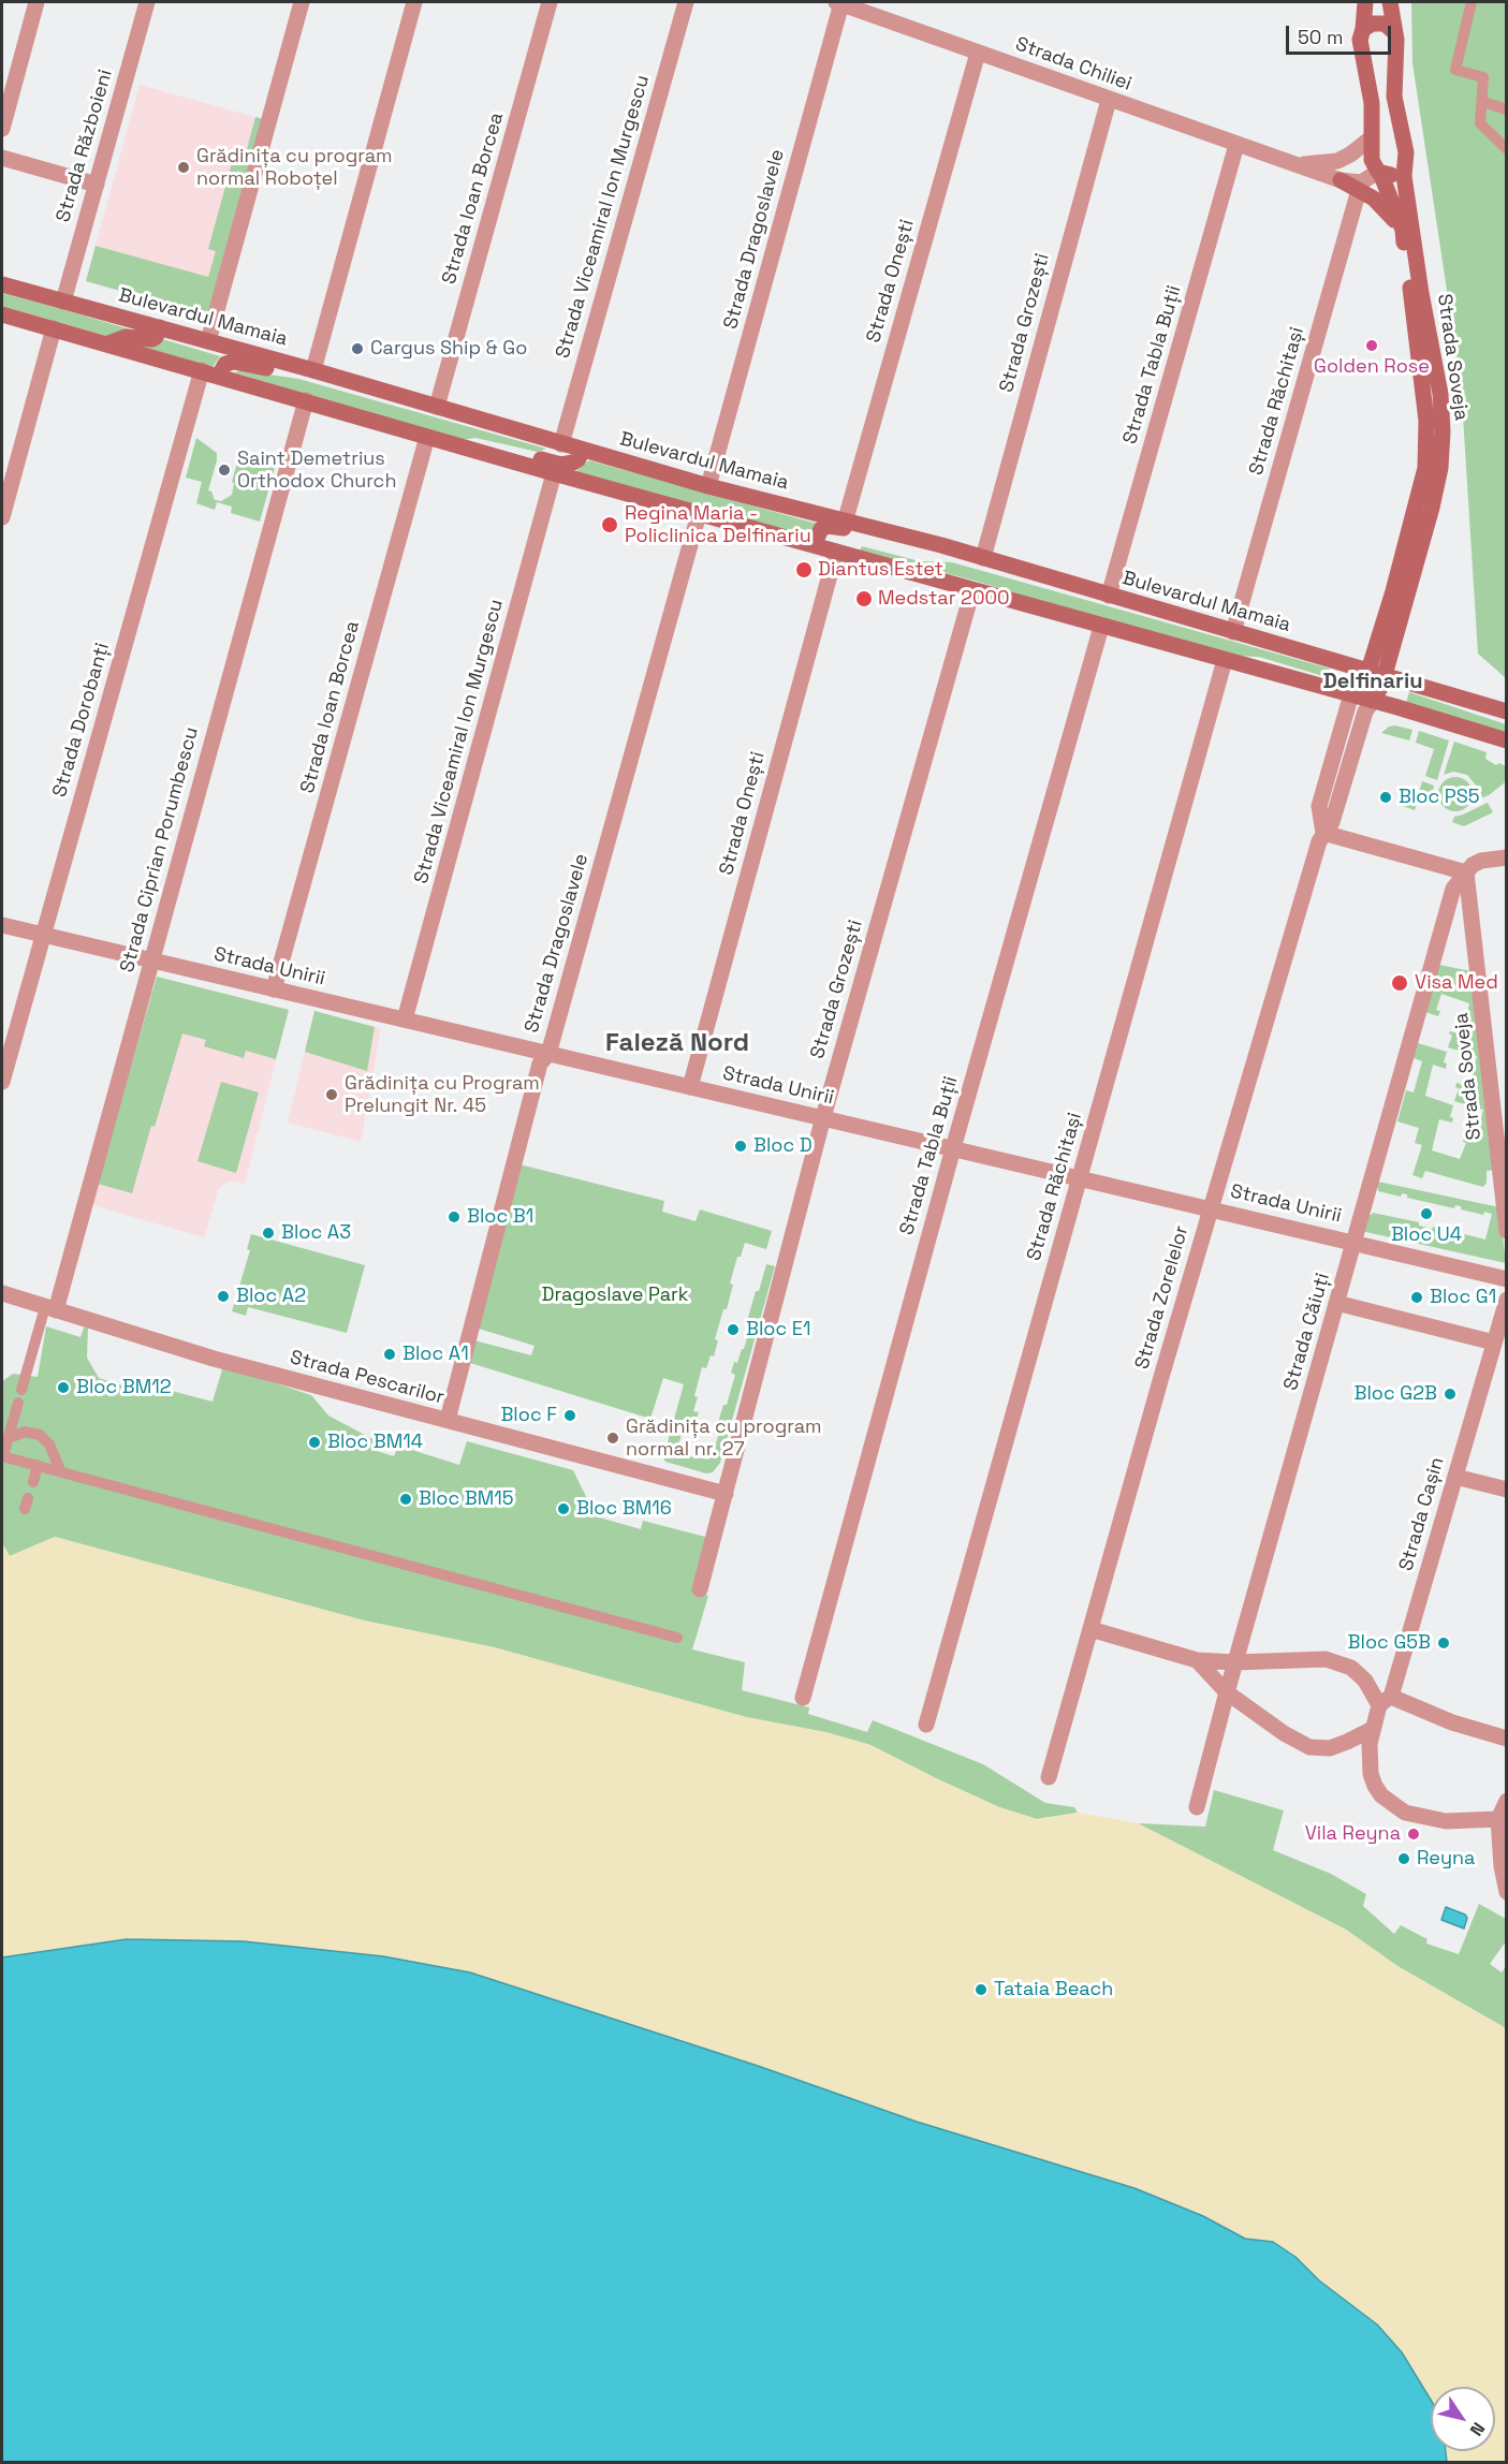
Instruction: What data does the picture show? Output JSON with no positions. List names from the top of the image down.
{
  "streets": {
    "main road": ["Bulevardul Mamaia", "Strada Soveja"],
    "street": [
      "Strada Chiliei",
      "Strada Războieni",
      "Strada Ioan Borcea",
      "Strada Viceamiral Ion Murgescu",
      "Strada Dragoslavele",
      "Strada Onești",
      "Strada Grozești",
      "Strada Tabla Buții",
      "Strada Răchitași",
      "Strada Dorobanți",
      "Strada Ciprian Porumbescu",
      "Strada Unirii",
      "Strada Zorelelor",
      "Strada Căiuți",
      "Strada Pescarilor",
      "Strada Cașin"
    ]
  },
  "crossings": [
    ["Strada Chiliei", "Strada Dragoslavele"],
    ["Strada Chiliei", "Strada Onești"],
    ["Strada Chiliei", "Strada Grozești"],
    ["Strada Chiliei", "Strada Soveja"],
    ["Strada Chiliei", "Strada Tabla Buții"],
    ["Strada Războieni", "Bulevardul Mamaia"],
    ["Strada Ioan Borcea", "Bulevardul Mamaia"],
    ["Strada Ioan Borcea", "Strada Unirii"],
    ["Strada Viceamiral Ion Murgescu", "Bulevardul Mamaia"],
    ["Strada Viceamiral Ion Murgescu", "Strada Unirii"],
    ["Strada Dragoslavele", "Bulevardul Mamaia"],
    ["Strada Dragoslavele", "Strada Unirii"],
    ["Strada Dragoslavele", "Strada Pescarilor"],
    ["Strada Onești", "Bulevardul Mamaia"],
    ["Strada Onești", "Strada Unirii"],
    ["Bulevardul Mamaia", "Strada Grozești"],
    ["Bulevardul Mamaia", "Strada Soveja"],
    ["Bulevardul Mamaia", "Strada Tabla Buții"],
    ["Bulevardul Mamaia", "Strada Răchitași"],
    ["Strada Grozești", "Strada Unirii"],
    ["Strada Grozești", "Strada Pescarilor"],
    ["Strada Soveja", "Strada Zorelelor"],
    ["Strada Soveja", "Strada Căiuți"],
    ["Strada Tabla Buții", "Strada Unirii"],
    ["Strada Răchitași", "Strada Unirii"],
    ["Strada Dorobanți", "Strada Unirii"],
    ["Strada Ciprian Porumbescu", "Strada Unirii"],
    ["Strada Ciprian Porumbescu", "Strada Pescarilor"],
    ["Strada Unirii", "Strada Zorelelor"],
    ["Strada Unirii", "Strada Căiuți"]
  ],
  "districts": ["Delfinariu", "Faleză Nord"],
  "parks": ["Dragoslave Park"],
  "places": [
    "Grădinița cu program normal Roboțel",
    "Golden Rose",
    "Cargus Ship & Go",
    "Saint Demetrius Orthodox Church",
    "Regina Maria - Policlinica Delfinariu",
    "Diantus Estet",
    "Medstar 2000",
    "Bloc PS5",
    "Visa Med",
    "Grădinița cu Program Prelungit Nr. 45",
    "Bloc D",
    "Bloc U4",
    "Bloc B1",
    "Bloc A3",
    "Bloc A2",
    "Bloc G1",
    "Bloc E1",
    "Bloc A1",
    "Bloc BM12",
    "Bloc G2B",
    "Bloc F",
    "Grădinița cu program normal nr. 27",
    "Bloc BM14",
    "Bloc BM15",
    "Bloc BM16",
    "Bloc G5B",
    "Vila Reyna",
    "Reyna",
    "Tataia Beach"
  ],
  "scale_bar": "50 m",
  "north": "bottom right"
}
